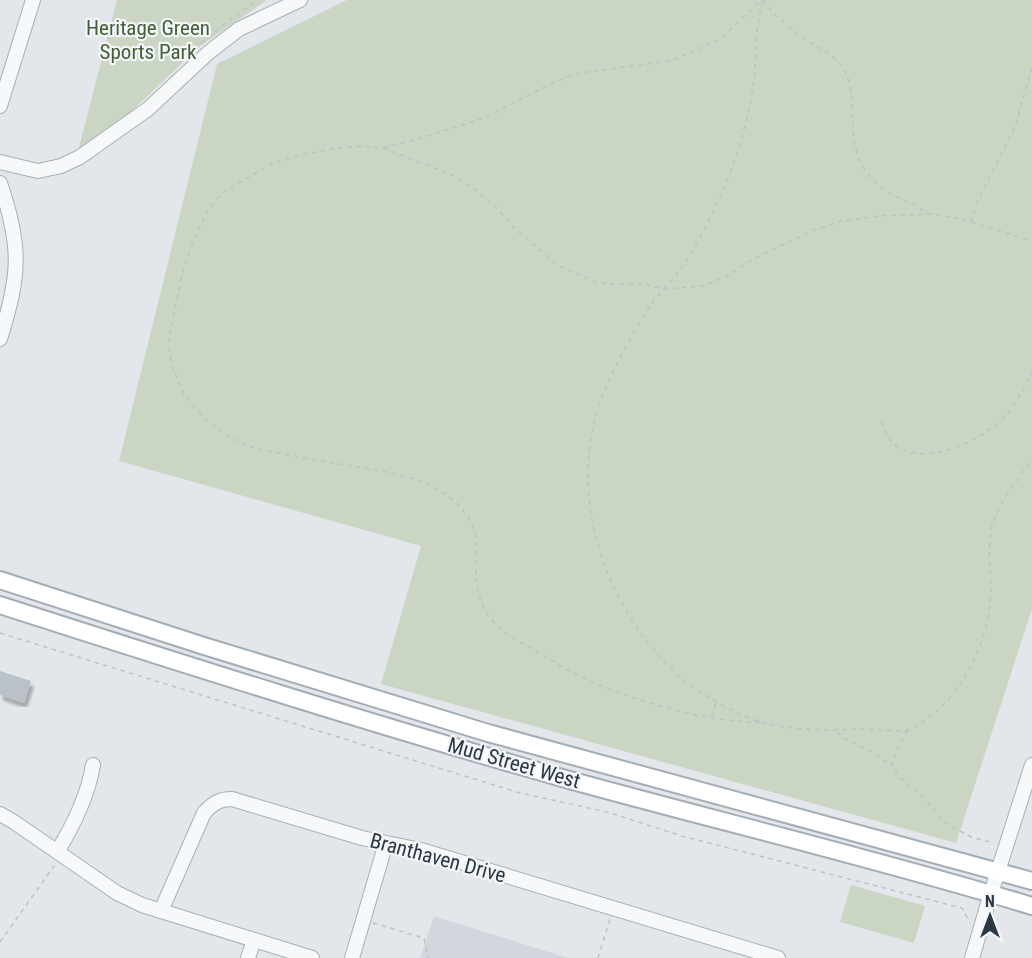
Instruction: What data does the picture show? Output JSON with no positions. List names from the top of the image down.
{
  "streets": {
    "main road": ["Mud Street West"],
    "street": ["Branthaven Drive"]
  },
  "parks": ["Heritage Green Sports Park"],
  "north": "top"
}
